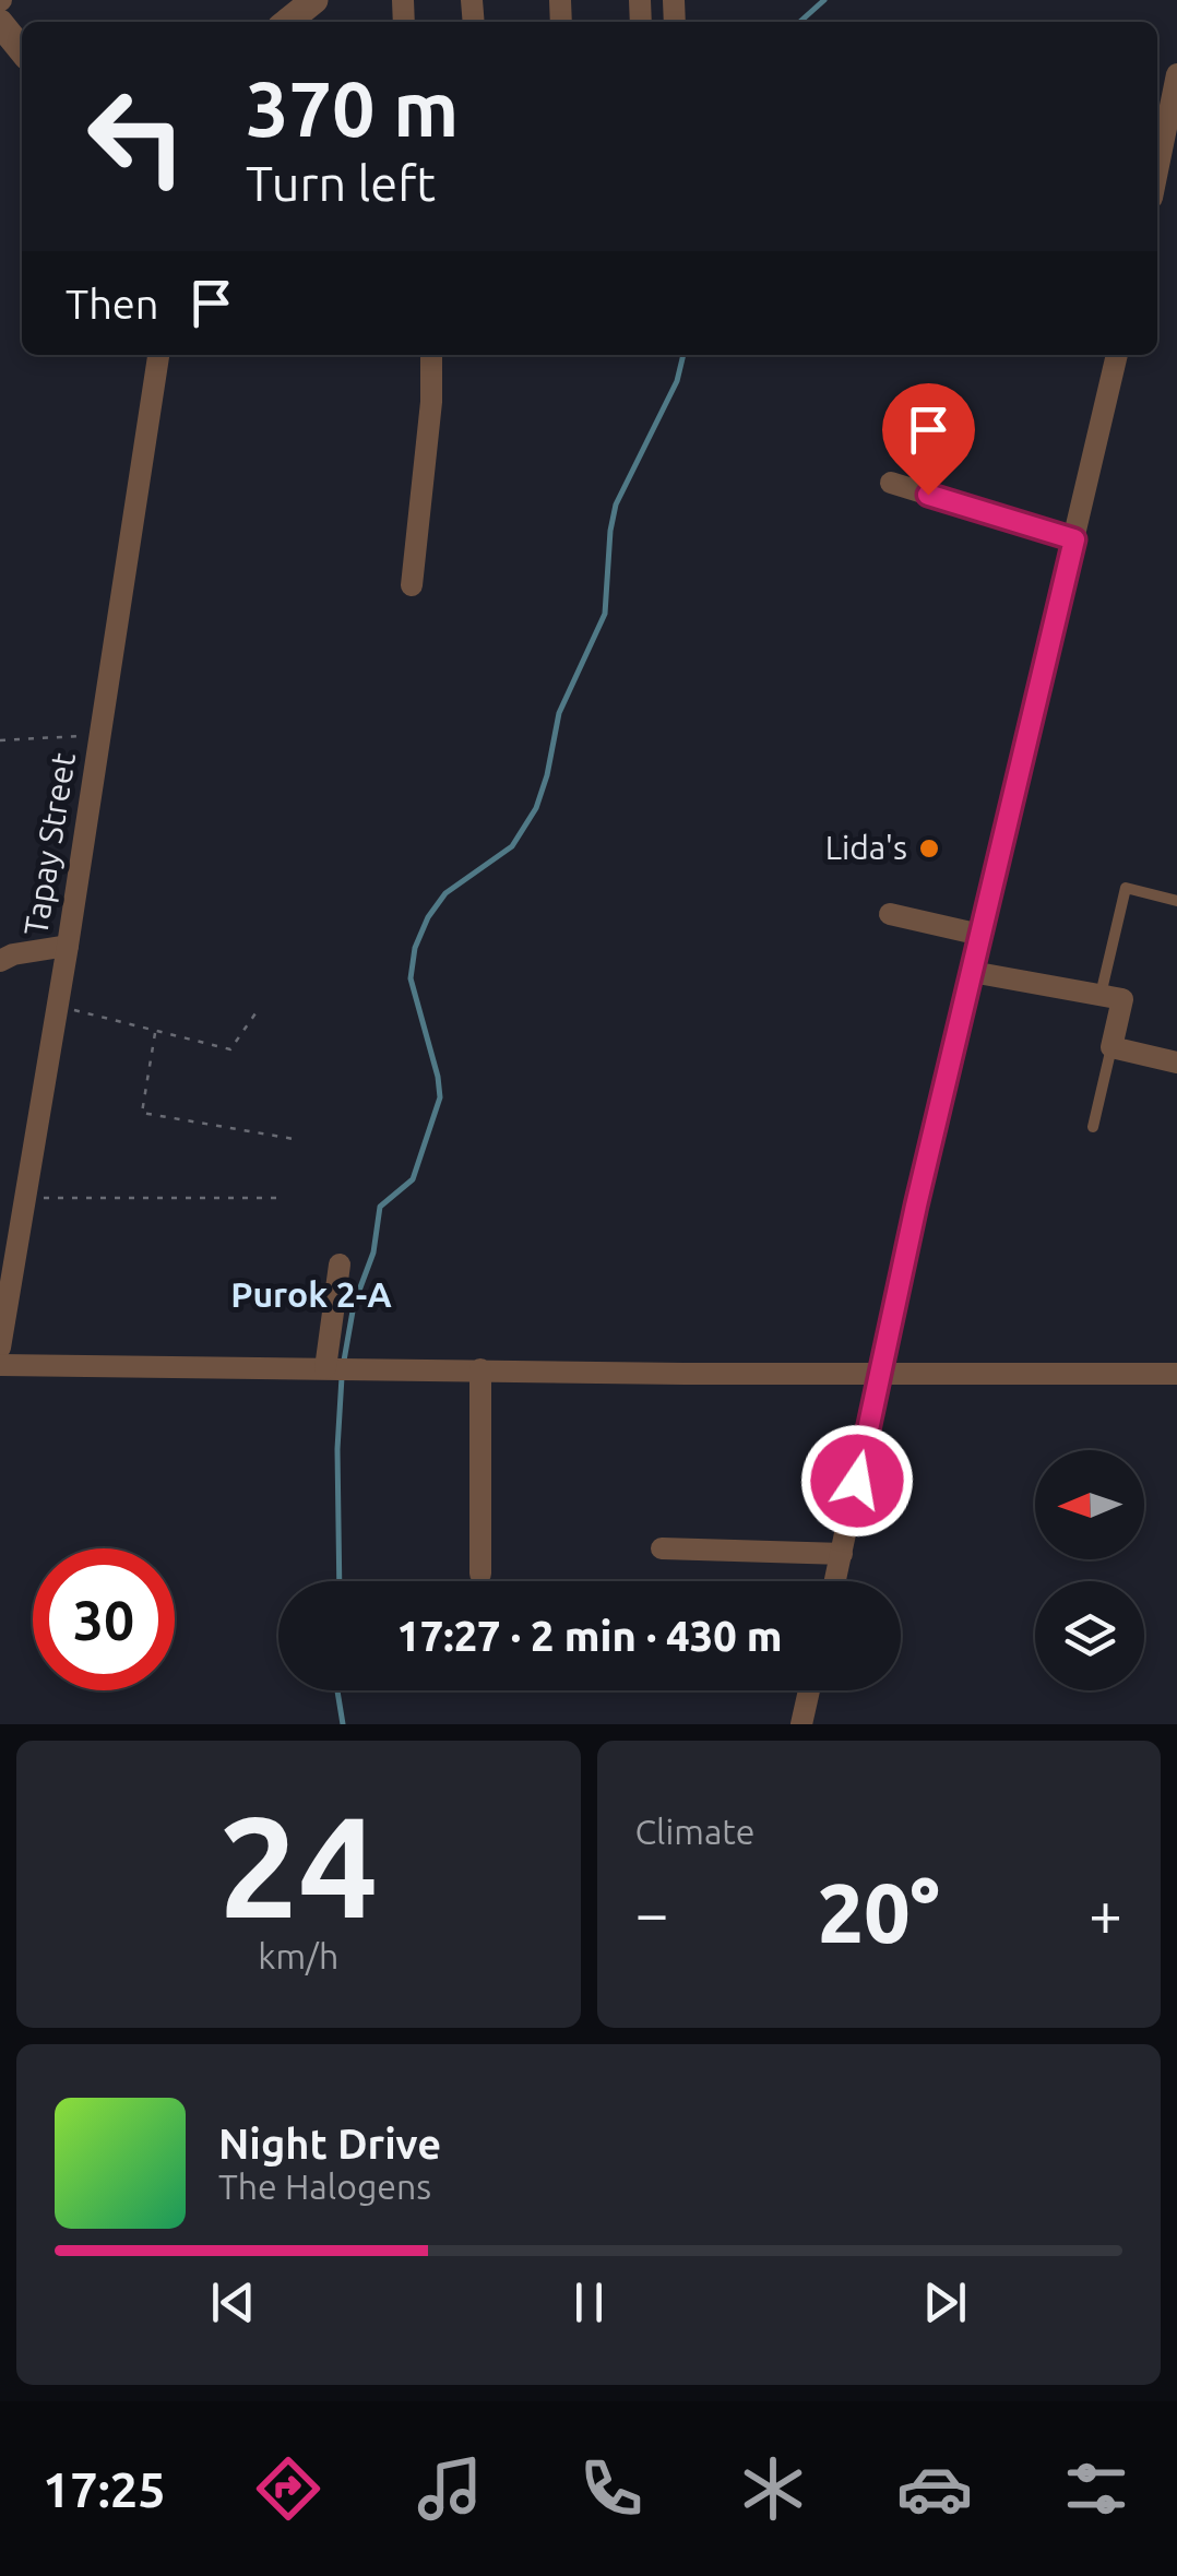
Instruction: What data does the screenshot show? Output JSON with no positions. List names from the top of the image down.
{
  "streets": {
    "street": ["Tapay Street"]
  },
  "districts": ["Purok 2-A"],
  "places": ["Lida's"],
  "north": "left",
  "page": {
    "turn": ["370 m", "Turn left"],
    "then": "Then",
    "limit": "30",
    "trip": "17:27 · 2 min · 430 m",
    "tile": [
      ["24", "km/h"],
      "Climate"
    ],
    "heat": ["−", "20°", "+"],
    "song": ["Night Drive", "The Halogens"],
    "tabs": "17:25"
  }
}
